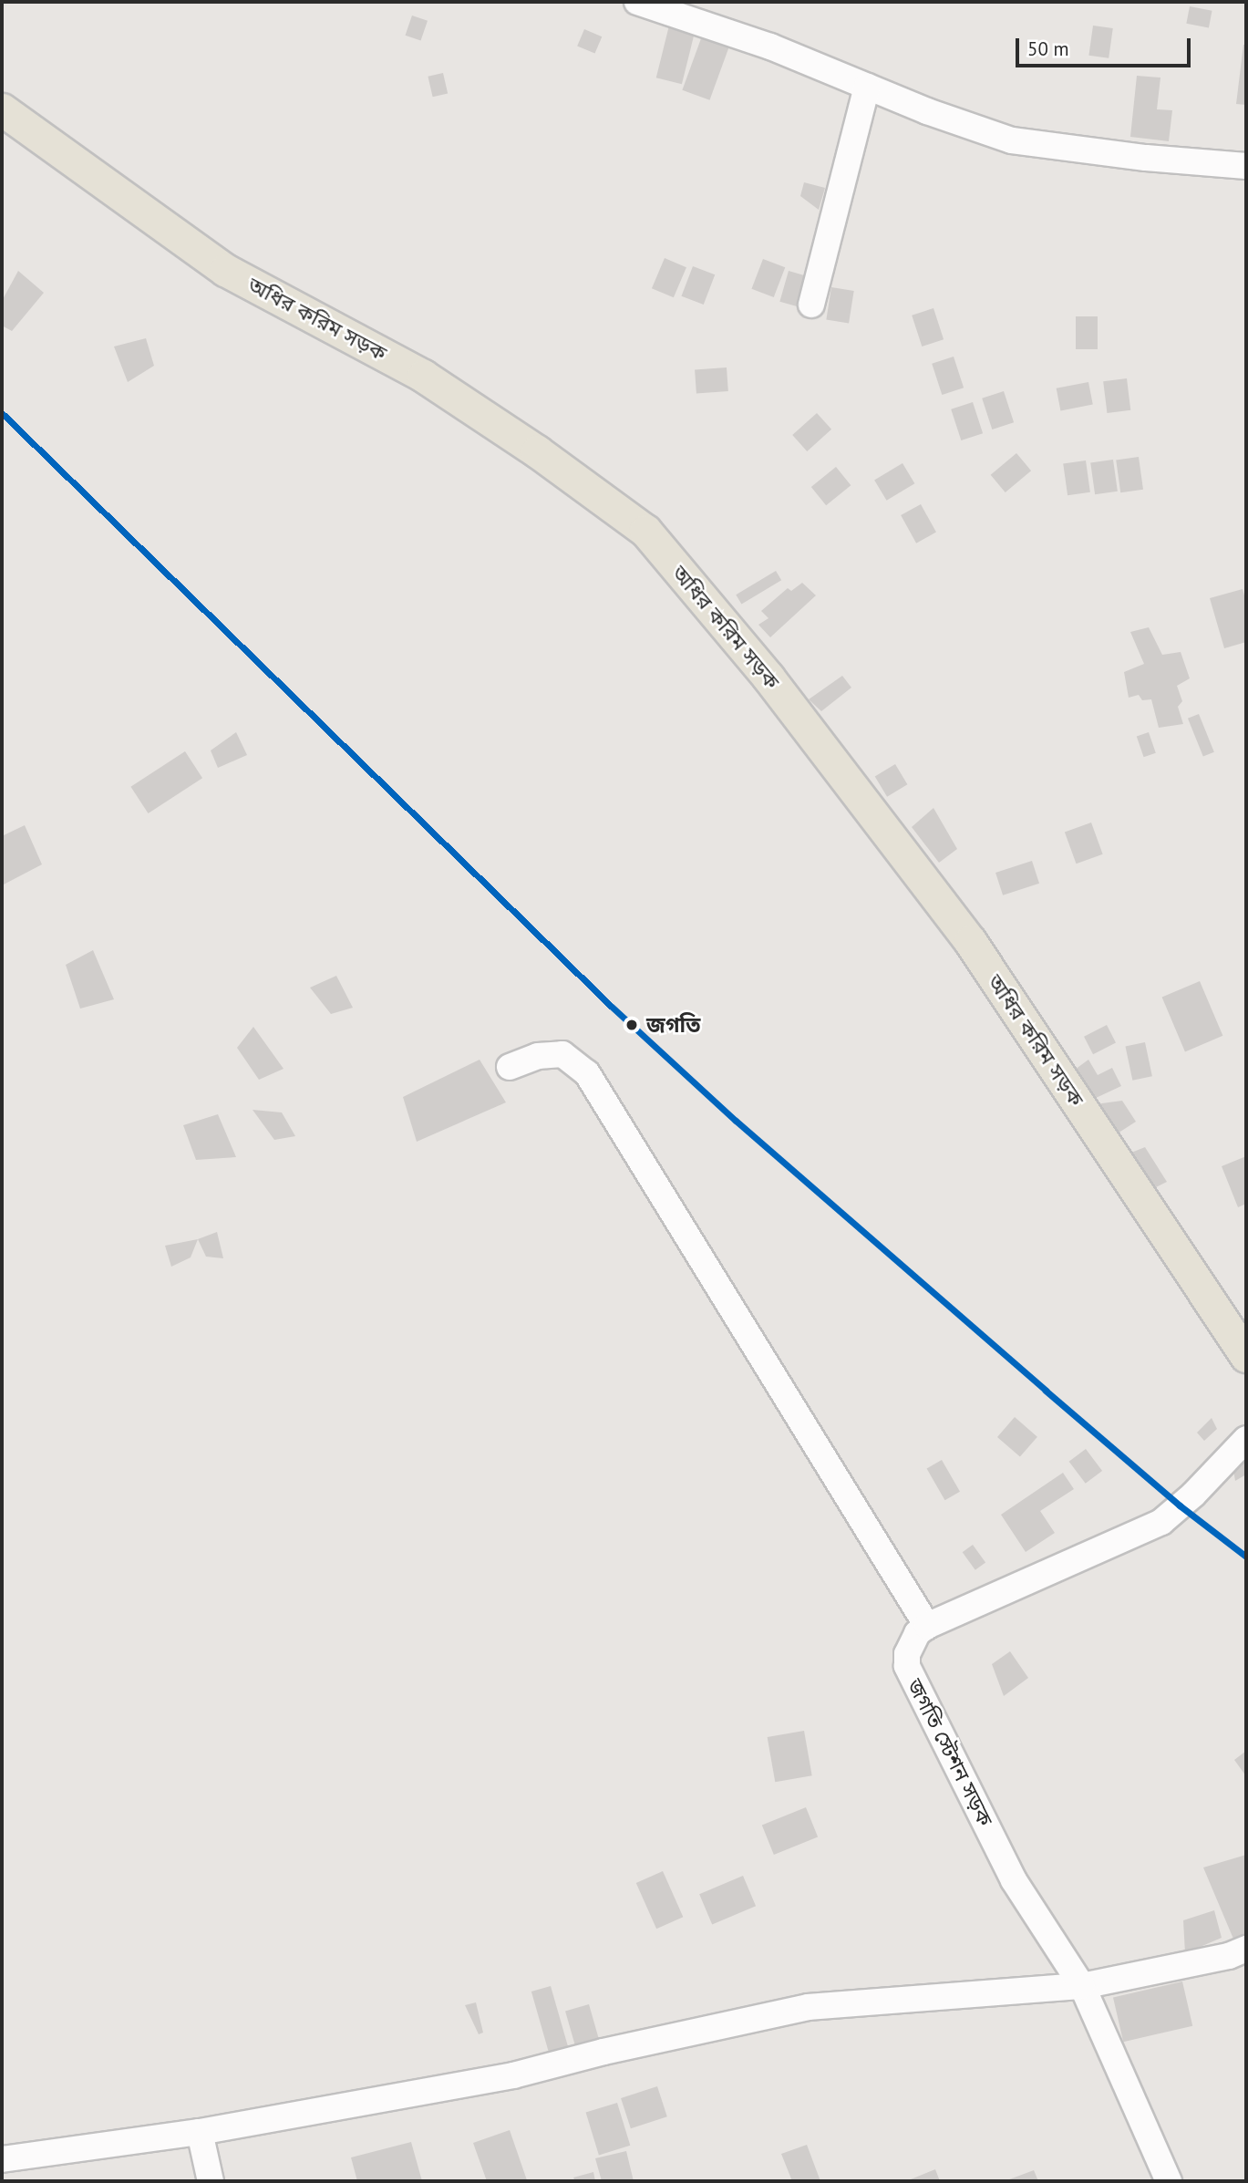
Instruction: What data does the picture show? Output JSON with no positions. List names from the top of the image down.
{
  "streets": {
    "main road": ["অধির করিম সড়ক"],
    "street": ["জগতি স্টেশন সড়ক"]
  },
  "places": ["জগতি"],
  "scale_bar": "50 m"
}
